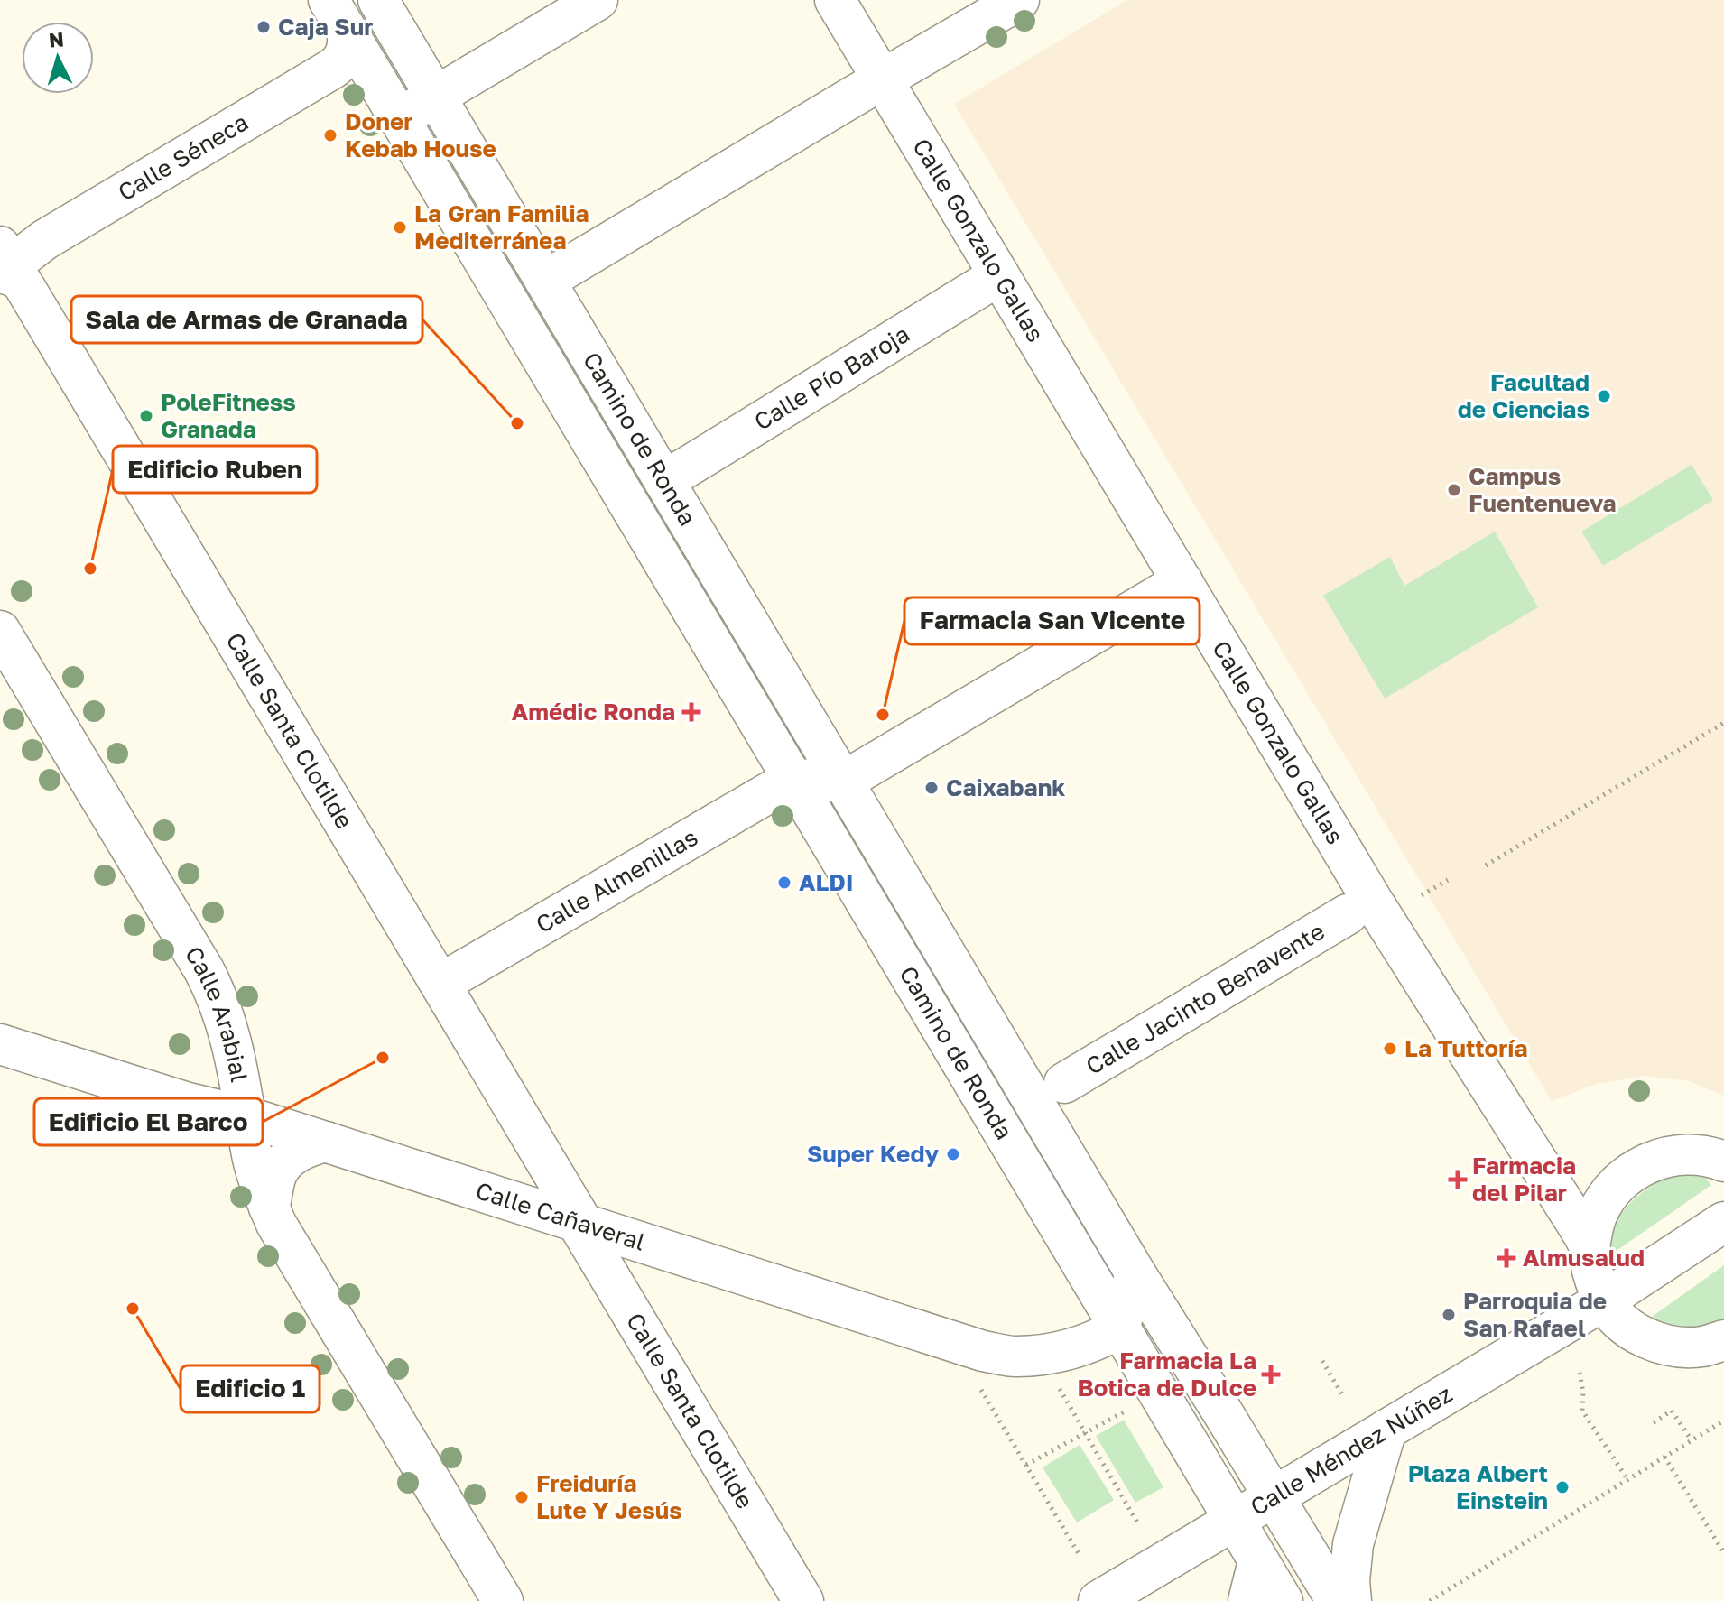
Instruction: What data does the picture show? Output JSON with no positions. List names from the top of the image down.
{
  "streets": {
    "main road": [
      "Calle Séneca",
      "Calle Gonzalo Gallas",
      "Calle Pío Baroja",
      "Camino de Ronda",
      "Calle Santa Clotilde",
      "Calle Almenillas",
      "Calle Jacinto Benavente",
      "Calle Arabial",
      "Calle Cañaveral",
      "Calle Méndez Núñez"
    ]
  },
  "crossings": [
    ["Calle Séneca", "Camino de Ronda"],
    ["Calle Séneca", "Calle Santa Clotilde"],
    ["Calle Gonzalo Gallas", "Calle Pío Baroja"],
    ["Calle Gonzalo Gallas", "Calle Méndez Núñez"],
    ["Calle Pío Baroja", "Camino de Ronda"],
    ["Camino de Ronda", "Calle Almenillas"],
    ["Camino de Ronda", "Calle Cañaveral"],
    ["Camino de Ronda", "Calle Méndez Núñez"],
    ["Calle Santa Clotilde", "Calle Almenillas"],
    ["Calle Santa Clotilde", "Calle Cañaveral"],
    ["Calle Arabial", "Calle Cañaveral"]
  ],
  "places": {
    "other": [
      "Caja Sur",
      "Doner Kebab House",
      "La Gran Familia Mediterránea",
      "Facultad de Ciencias",
      "PoleFitness Granada",
      "Sala de Armas de Granada",
      "Campus Fuentenueva",
      "Edificio Ruben",
      "Farmacia San Vicente",
      "Caixabank",
      "ALDI",
      "La Tuttoría",
      "Edificio El Barco",
      "Super Kedy",
      "Edificio 1",
      "Parroquia de San Rafael",
      "Plaza Albert Einstein",
      "Freiduría Lute Y Jesús"
    ],
    "health": [
      "Amédic Ronda",
      "Farmacia del Pilar",
      "Almusalud",
      "Farmacia La Botica de Dulce"
    ]
  },
  "north": "top"
}
